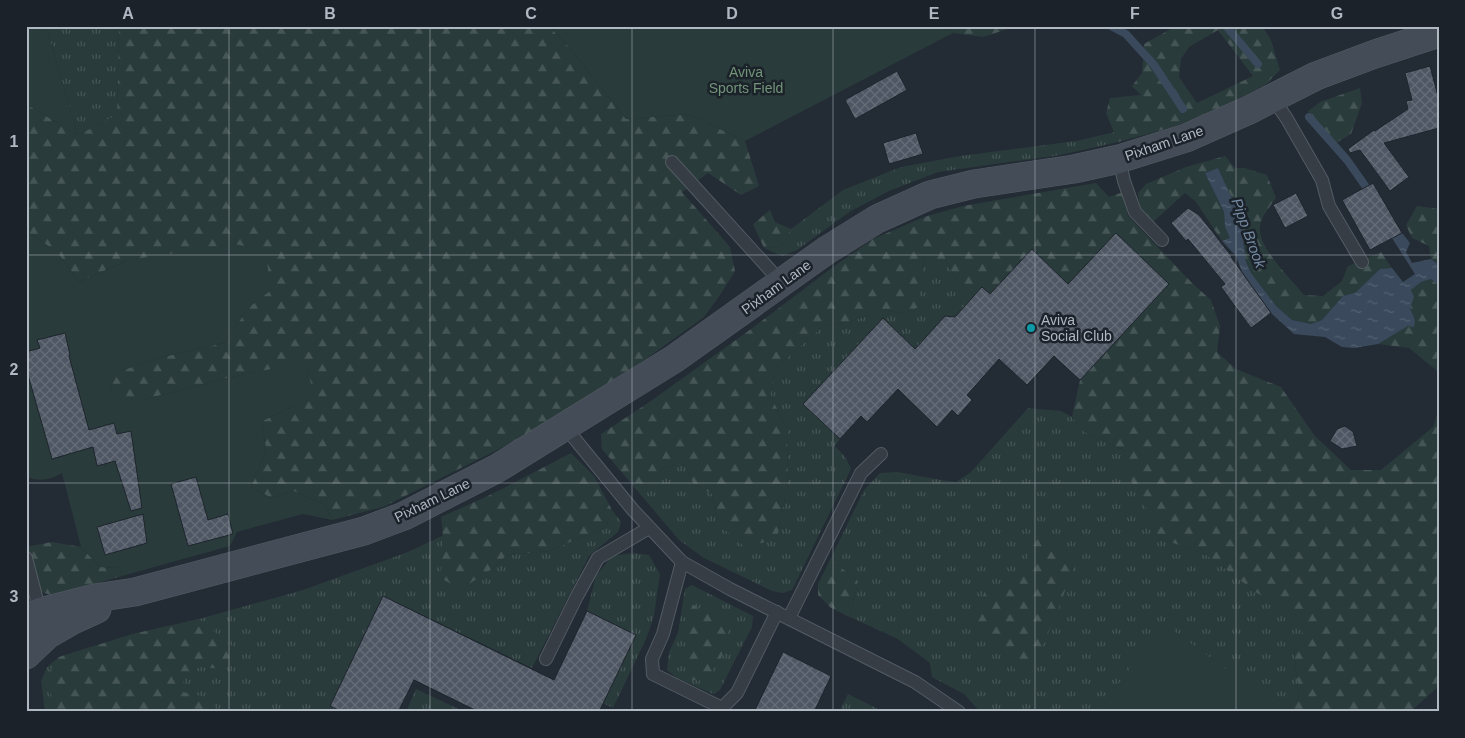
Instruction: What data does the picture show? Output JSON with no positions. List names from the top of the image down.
{
  "streets": {
    "main road": ["Pixham Lane"]
  },
  "water": ["Pipp Brook"],
  "parks": ["Aviva Sports Field"],
  "places": ["Aviva Social Club"],
  "grid": {
    "columns": [
      "A",
      "B",
      "C",
      "D",
      "E",
      "F",
      "G"
    ],
    "rows": ["1", "2", "3"]
  }
}
